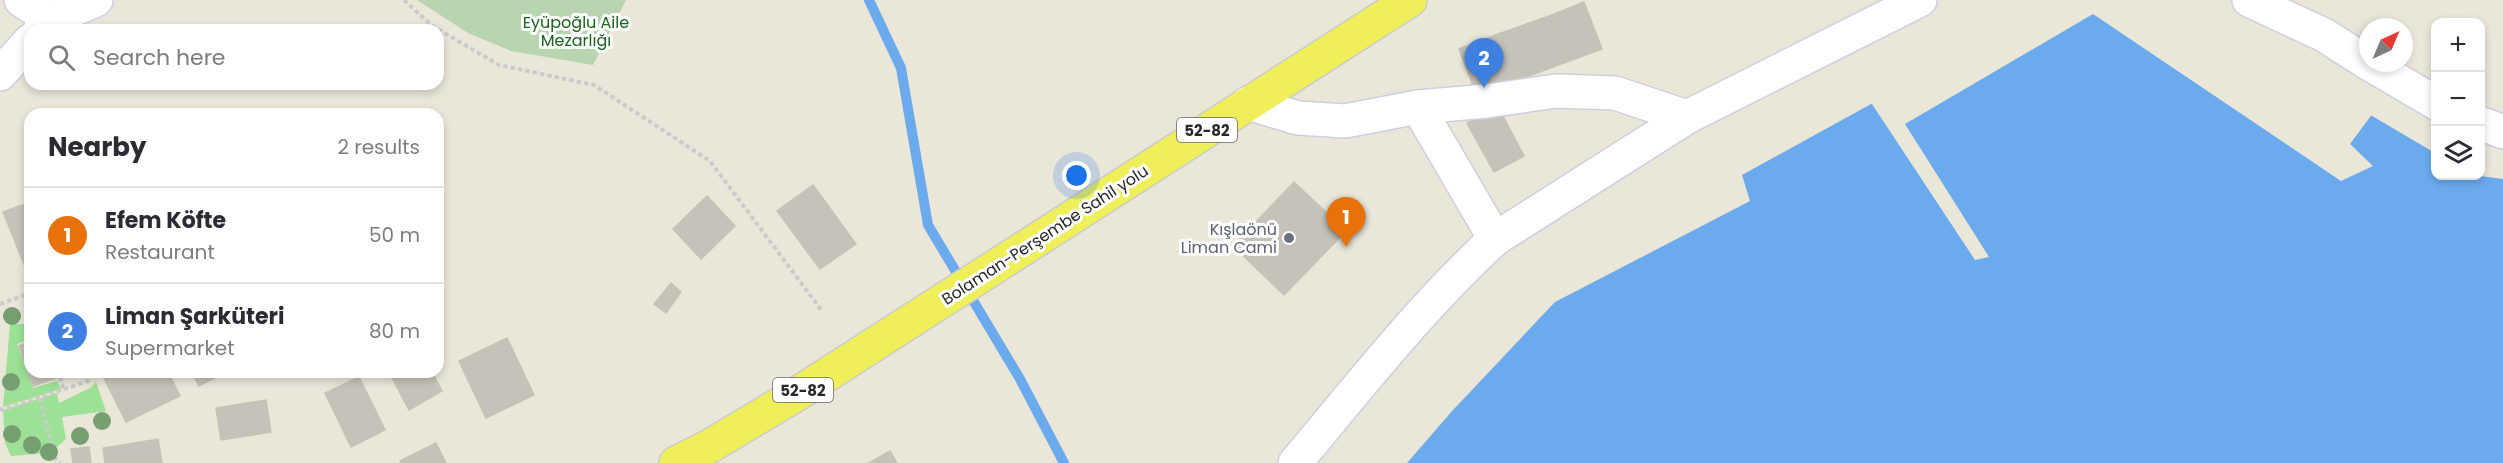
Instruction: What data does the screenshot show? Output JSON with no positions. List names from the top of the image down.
{
  "streets": {
    "main road": ["52-82", "Bolaman-Perşembe Sahil yolu"]
  },
  "parks": ["Eyüpoğlu Aile Mezarlığı"],
  "places": ["Kışlaönü Liman Cami"],
  "north": "top right",
  "page": {
    "map_buttons": ["+", "−"],
    "search": "Search here",
    "pins": ["2", "1"],
    "heading": ["Nearby", "2 results"],
    "list": [
      {
        "mark": "1",
        "name": "Efem Köfte",
        "note": "Restaurant",
        "value": "50 m"
      },
      {
        "mark": "2",
        "name": "Liman Şarküteri",
        "note": "Supermarket",
        "value": "80 m"
      }
    ]
  }
}
